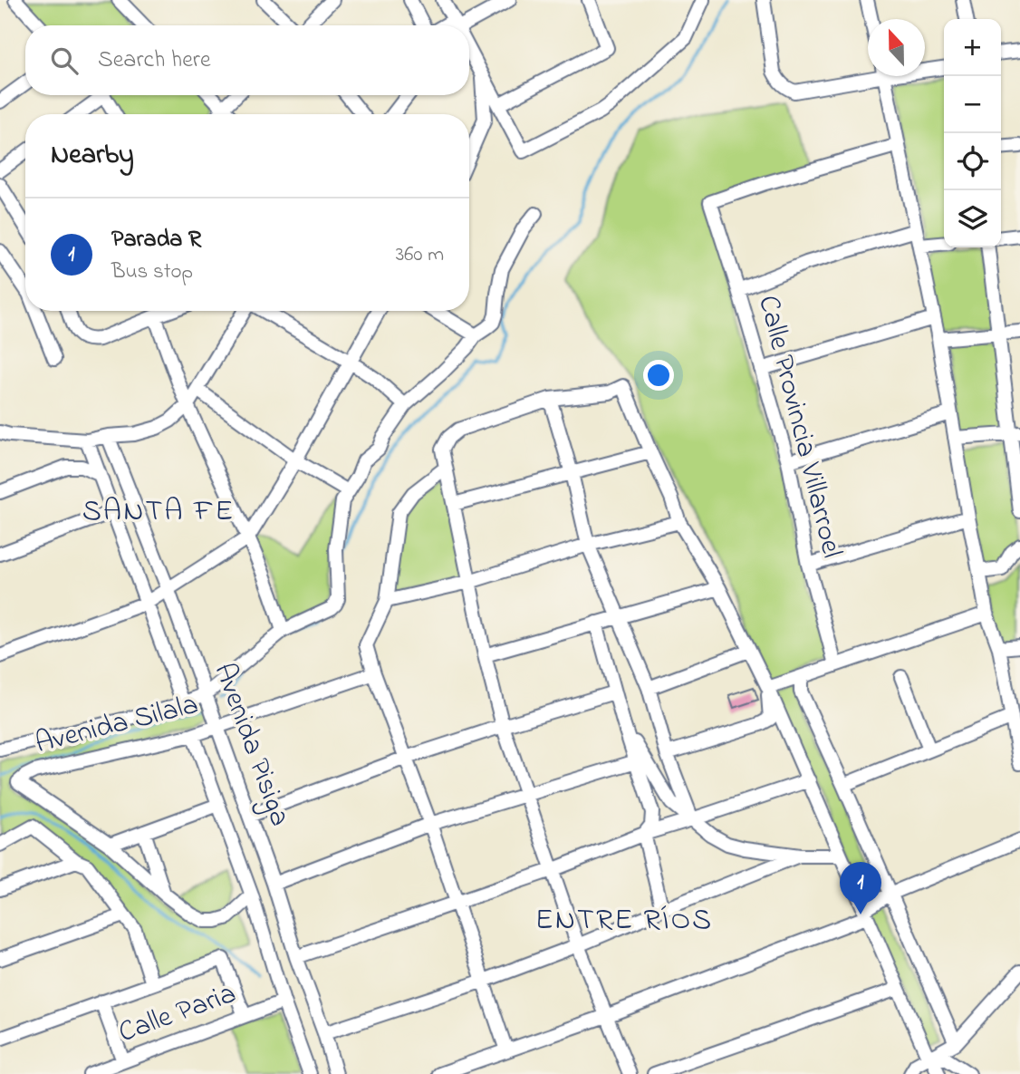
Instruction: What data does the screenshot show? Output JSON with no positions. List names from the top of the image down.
{
  "streets": {
    "street": [
      "Calle Provincia Villarroel",
      "Avenida Silala",
      "Avenida Pisiga",
      "Calle Paria"
    ]
  },
  "crossings": [
    ["Avenida Silala", "Avenida Pisiga"],
    ["Avenida Pisiga", "Calle Paria"]
  ],
  "districts": ["SANTA FE", "ENTRE RÍOS"],
  "north": "top",
  "page": {
    "map_buttons": ["+", "−"],
    "search": "Search here",
    "heading": "Nearby",
    "list": [
      {
        "mark": "1",
        "name": "Parada R",
        "note": "Bus stop",
        "value": "360 m"
      }
    ],
    "pins": "1"
  }
}
